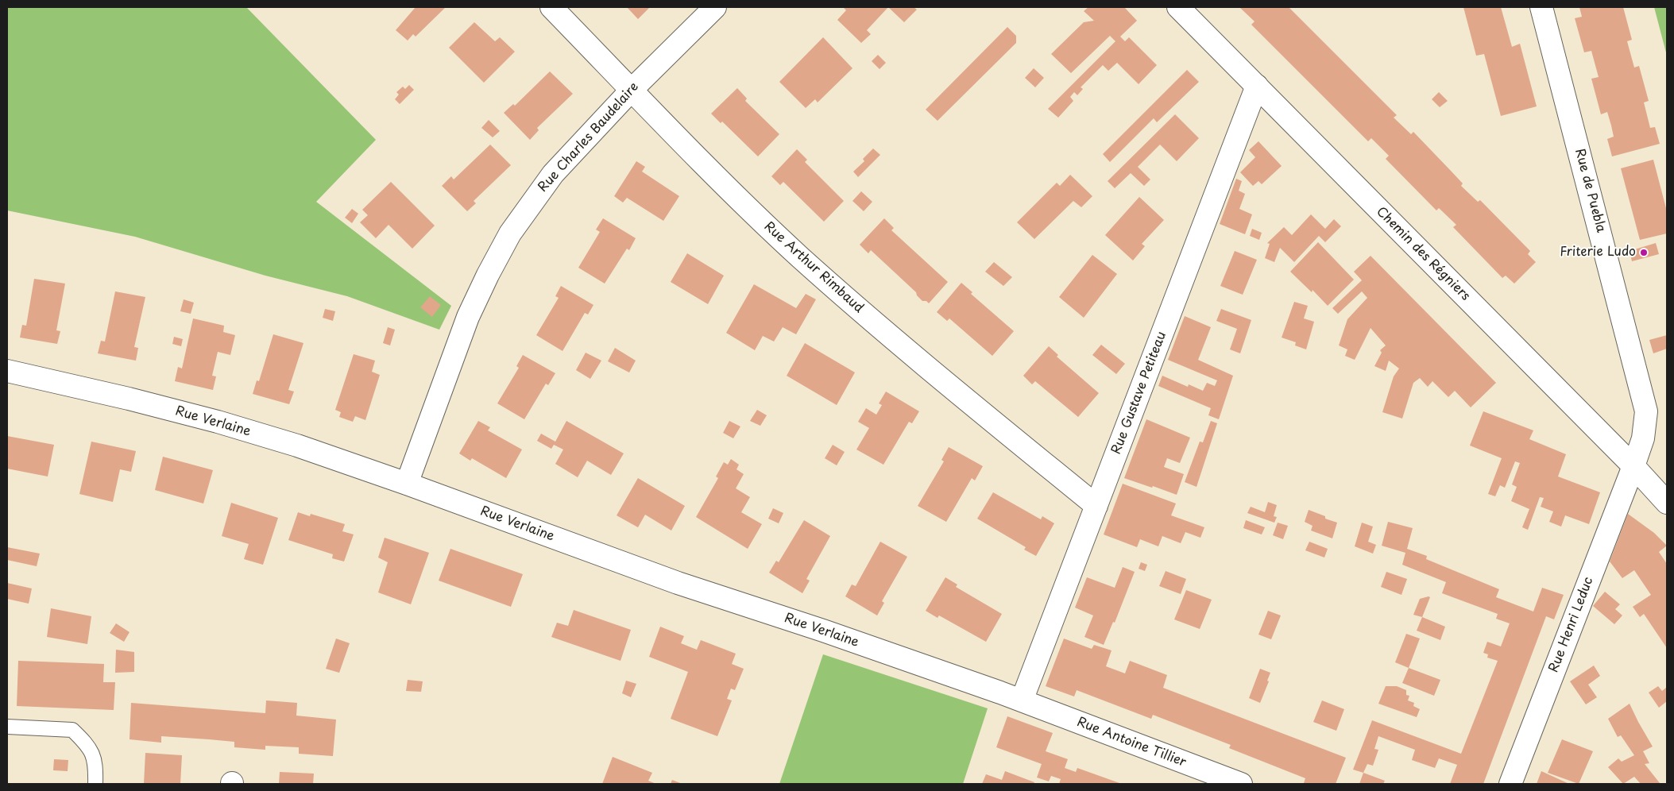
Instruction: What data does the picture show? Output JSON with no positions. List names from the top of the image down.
{
  "streets": {
    "street": [
      "Rue Charles Baudelaire",
      "Rue de Puebla",
      "Chemin des Régniers",
      "Rue Arthur Rimbaud",
      "Rue Gustave Petiteau",
      "Rue Verlaine",
      "Rue Henri Leduc",
      "Rue Antoine Tillier"
    ]
  },
  "crossings": [
    ["Rue Charles Baudelaire", "Rue Arthur Rimbaud"],
    ["Rue Charles Baudelaire", "Rue Verlaine"],
    ["Rue de Puebla", "Chemin des Régniers"],
    ["Rue de Puebla", "Rue Henri Leduc"],
    ["Chemin des Régniers", "Rue Gustave Petiteau"],
    ["Chemin des Régniers", "Rue Henri Leduc"],
    ["Rue Arthur Rimbaud", "Rue Gustave Petiteau"],
    ["Rue Gustave Petiteau", "Rue Verlaine"],
    ["Rue Gustave Petiteau", "Rue Antoine Tillier"],
    ["Rue Verlaine", "Rue Antoine Tillier"]
  ],
  "places": ["Friterie Ludo"]
}
